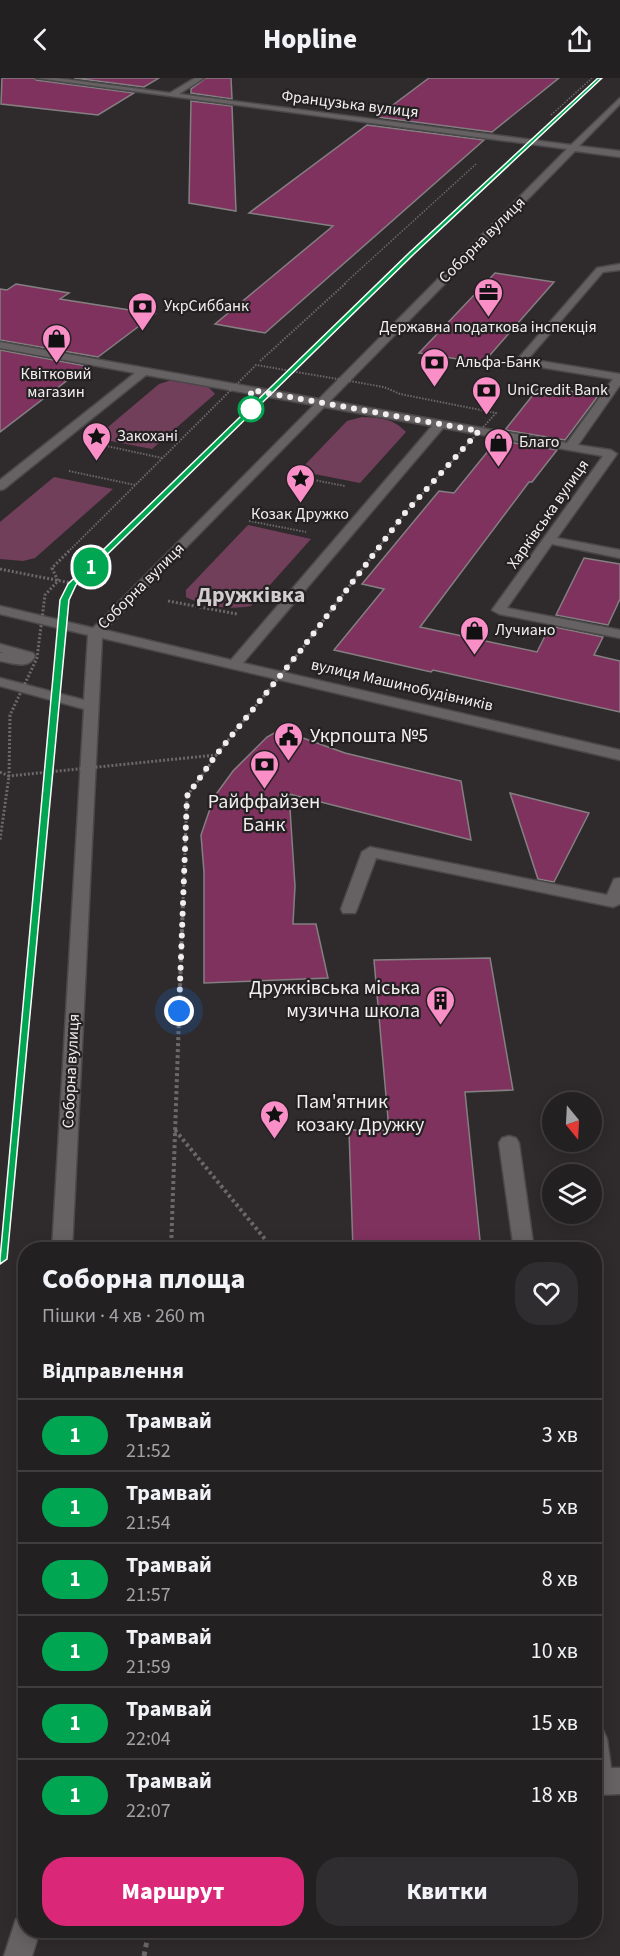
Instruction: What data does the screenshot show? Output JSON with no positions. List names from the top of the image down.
{
  "streets": {
    "street": [
      "Французька вулиця",
      "Соборна вулиця",
      "Харківська вулиця",
      "вулиця Машинобудівників"
    ]
  },
  "crossings": [
    ["Французька вулиця", "Соборна вулиця"],
    ["Соборна вулиця", "вулиця Машинобудівників"]
  ],
  "districts": ["Дружківка"],
  "places": {
    "office": ["Державна податкова інспекція"],
    "bank": [
      "УкрСиббанк",
      "Альфа-Банк",
      "UniCredit Bank",
      "Райффайзен Банк"
    ],
    "shop": ["Квітковий магазин", "Благо", "Лучиано"],
    "place": ["Закохані", "Козак Дружко", "Пам'ятник козаку Дружку"],
    "public building": ["Укрпошта №5"],
    "building": ["Дружківська міська музична школа"]
  },
  "lines": ["tram line 1"],
  "north": "bottom",
  "page": {
    "header": "Hopline",
    "on_map": "1",
    "heading": [
      ["Соборна площа", "Пішки · 4 хв · 260 m"],
      "Відправлення"
    ],
    "list": [
      {
        "mark": "1",
        "name": "Трамвай",
        "note": "21:52",
        "value": "3 хв"
      },
      {
        "mark": "1",
        "name": "Трамвай",
        "note": "21:54",
        "value": "5 хв"
      },
      {
        "mark": "1",
        "name": "Трамвай",
        "note": "21:57",
        "value": "8 хв"
      },
      {
        "mark": "1",
        "name": "Трамвай",
        "note": "21:59",
        "value": "10 хв"
      },
      {
        "mark": "1",
        "name": "Трамвай",
        "note": "22:04",
        "value": "15 хв"
      },
      {
        "mark": "1",
        "name": "Трамвай",
        "note": "22:07",
        "value": "18 хв"
      }
    ],
    "buttons": ["Маршрут", "Квитки"]
  }
}
